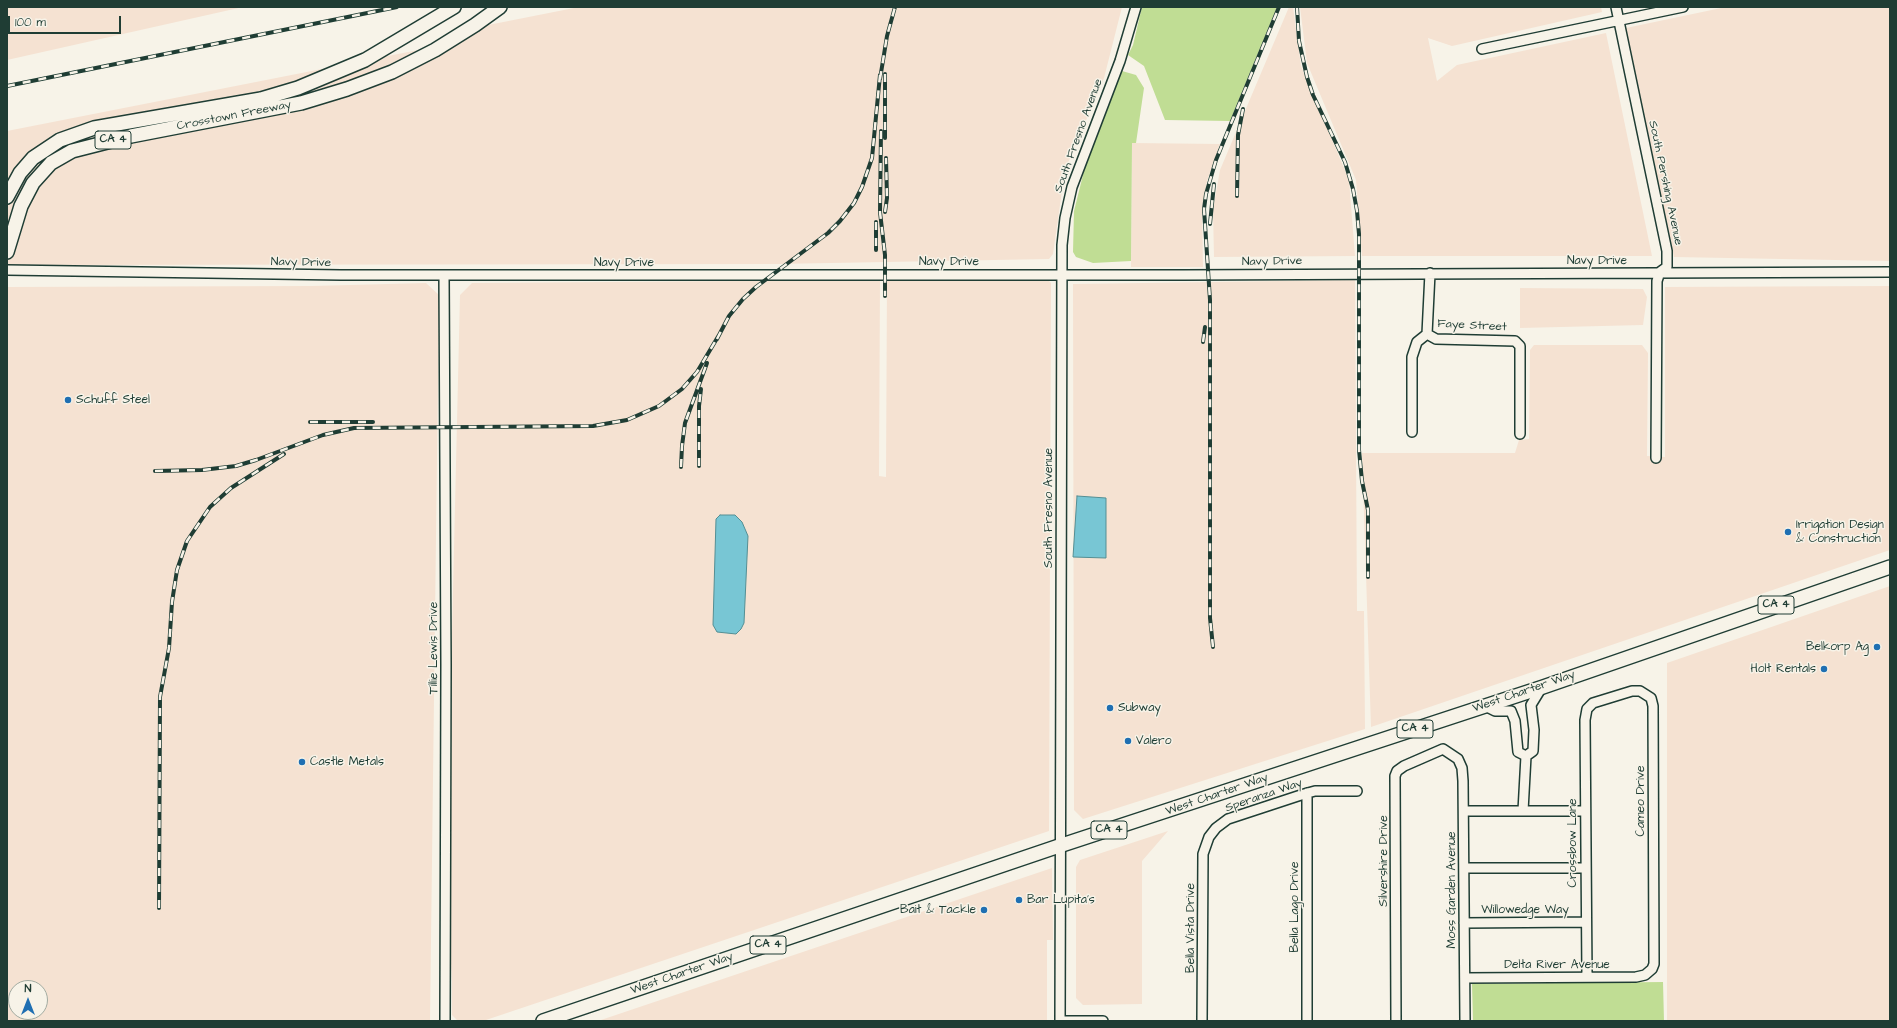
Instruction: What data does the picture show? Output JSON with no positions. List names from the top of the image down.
{
  "streets": {
    "highway": ["Crosstown Freeway", "CA 4", "West Charter Way"],
    "street": [
      "South Fresno Avenue",
      "South Pershing Avenue",
      "Navy Drive",
      "Faye Street",
      "Tillie Lewis Drive",
      "Speranza Way",
      "Cameo Drive",
      "Crossbow Lane",
      "Silvershire Drive",
      "Moss Garden Avenue",
      "Bella Lago Drive",
      "Willowedge Way",
      "Bella Vista Drive",
      "Delta River Avenue"
    ]
  },
  "crossings": [
    ["South Fresno Avenue", "Navy Drive"],
    ["South Fresno Avenue", "West Charter Way"],
    ["South Pershing Avenue", "Navy Drive"],
    ["Navy Drive", "Tillie Lewis Drive"],
    ["Speranza Way", "Bella Lago Drive"],
    ["Speranza Way", "Bella Vista Drive"],
    ["Cameo Drive", "Crossbow Lane"],
    ["Cameo Drive", "Delta River Avenue"],
    ["Crossbow Lane", "Willowedge Way"],
    ["Crossbow Lane", "Delta River Avenue"],
    ["Silvershire Drive", "Moss Garden Avenue"],
    ["Moss Garden Avenue", "Willowedge Way"],
    ["Moss Garden Avenue", "Delta River Avenue"]
  ],
  "places": [
    "Schuff Steel",
    "Irrigation Design & Construction",
    "Belkorp Ag",
    "Holt Rentals",
    "Subway",
    "Valero",
    "Castle Metals",
    "Bar Lupita's",
    "Bait & Tackle"
  ],
  "scale_bar": "100 m",
  "north": "top"
}
